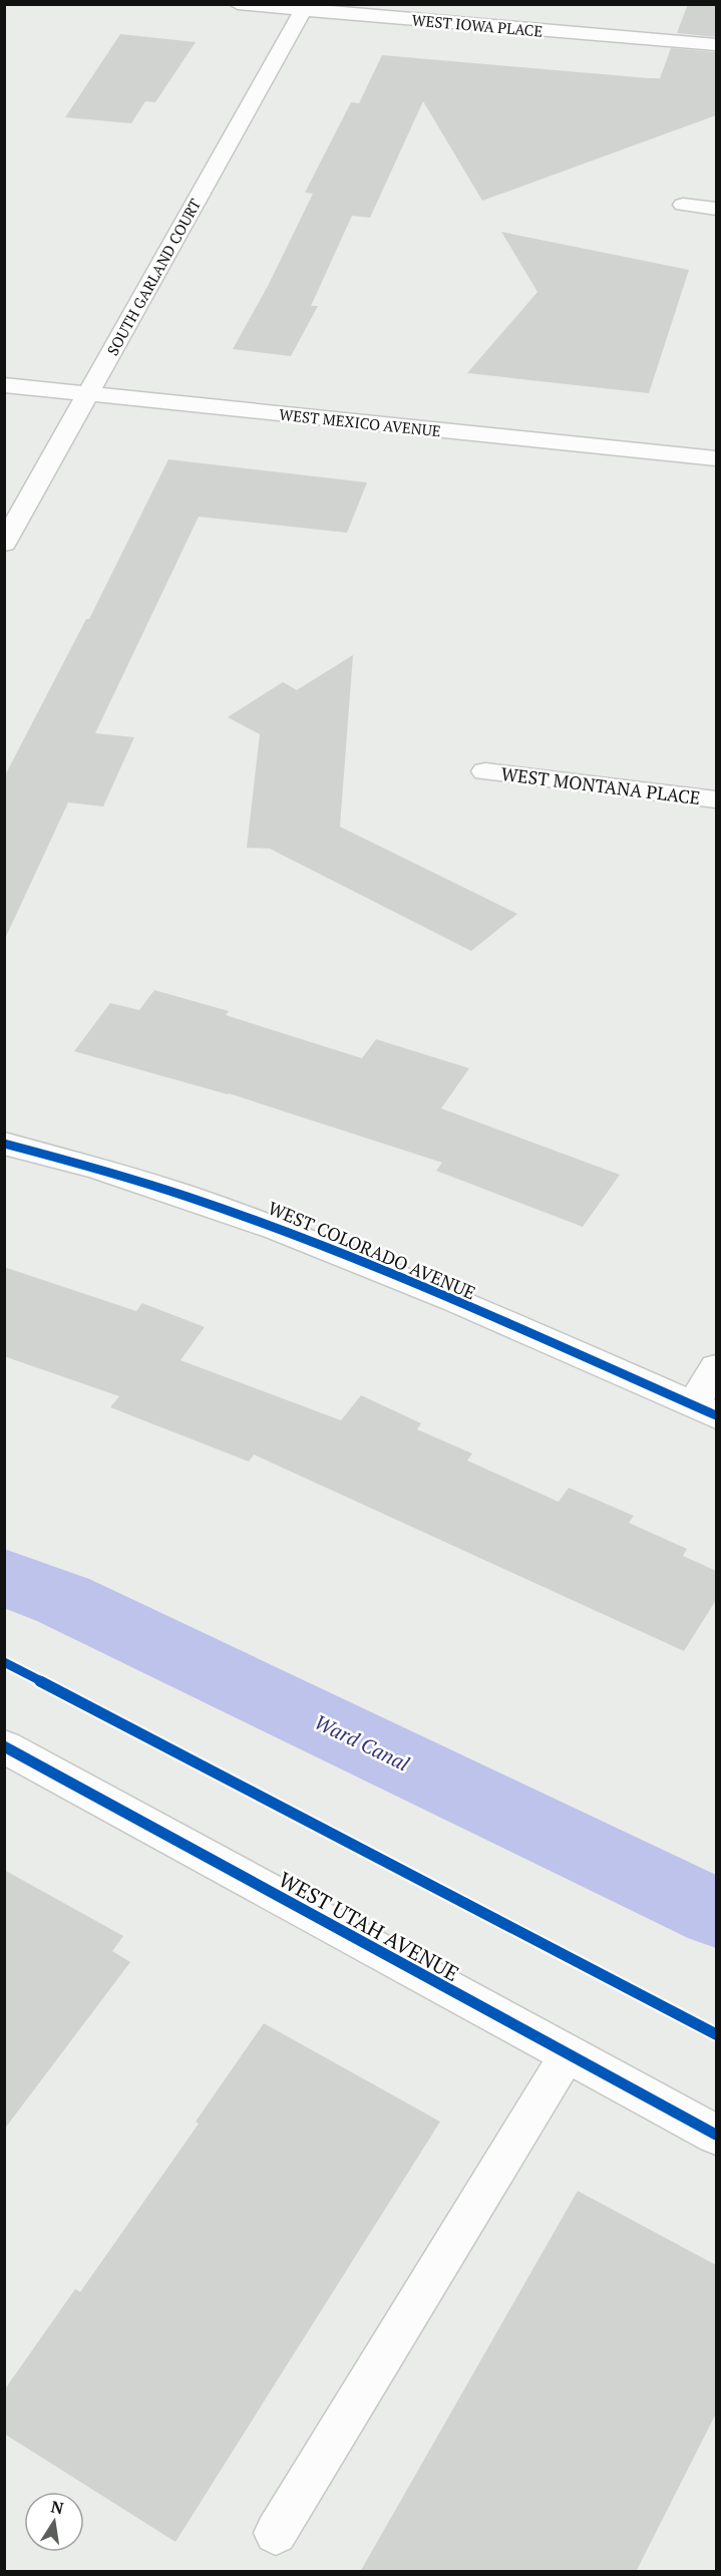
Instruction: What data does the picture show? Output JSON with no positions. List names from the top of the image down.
{
  "streets": {
    "street": [
      "WEST IOWA PLACE",
      "SOUTH GARLAND COURT",
      "WEST MEXICO AVENUE",
      "WEST MONTANA PLACE",
      "WEST COLORADO AVENUE",
      "WEST UTAH AVENUE"
    ]
  },
  "crossings": [
    ["WEST IOWA PLACE", "SOUTH GARLAND COURT"],
    ["SOUTH GARLAND COURT", "WEST MEXICO AVENUE"]
  ],
  "water": ["Ward Canal"],
  "north": "top"
}
